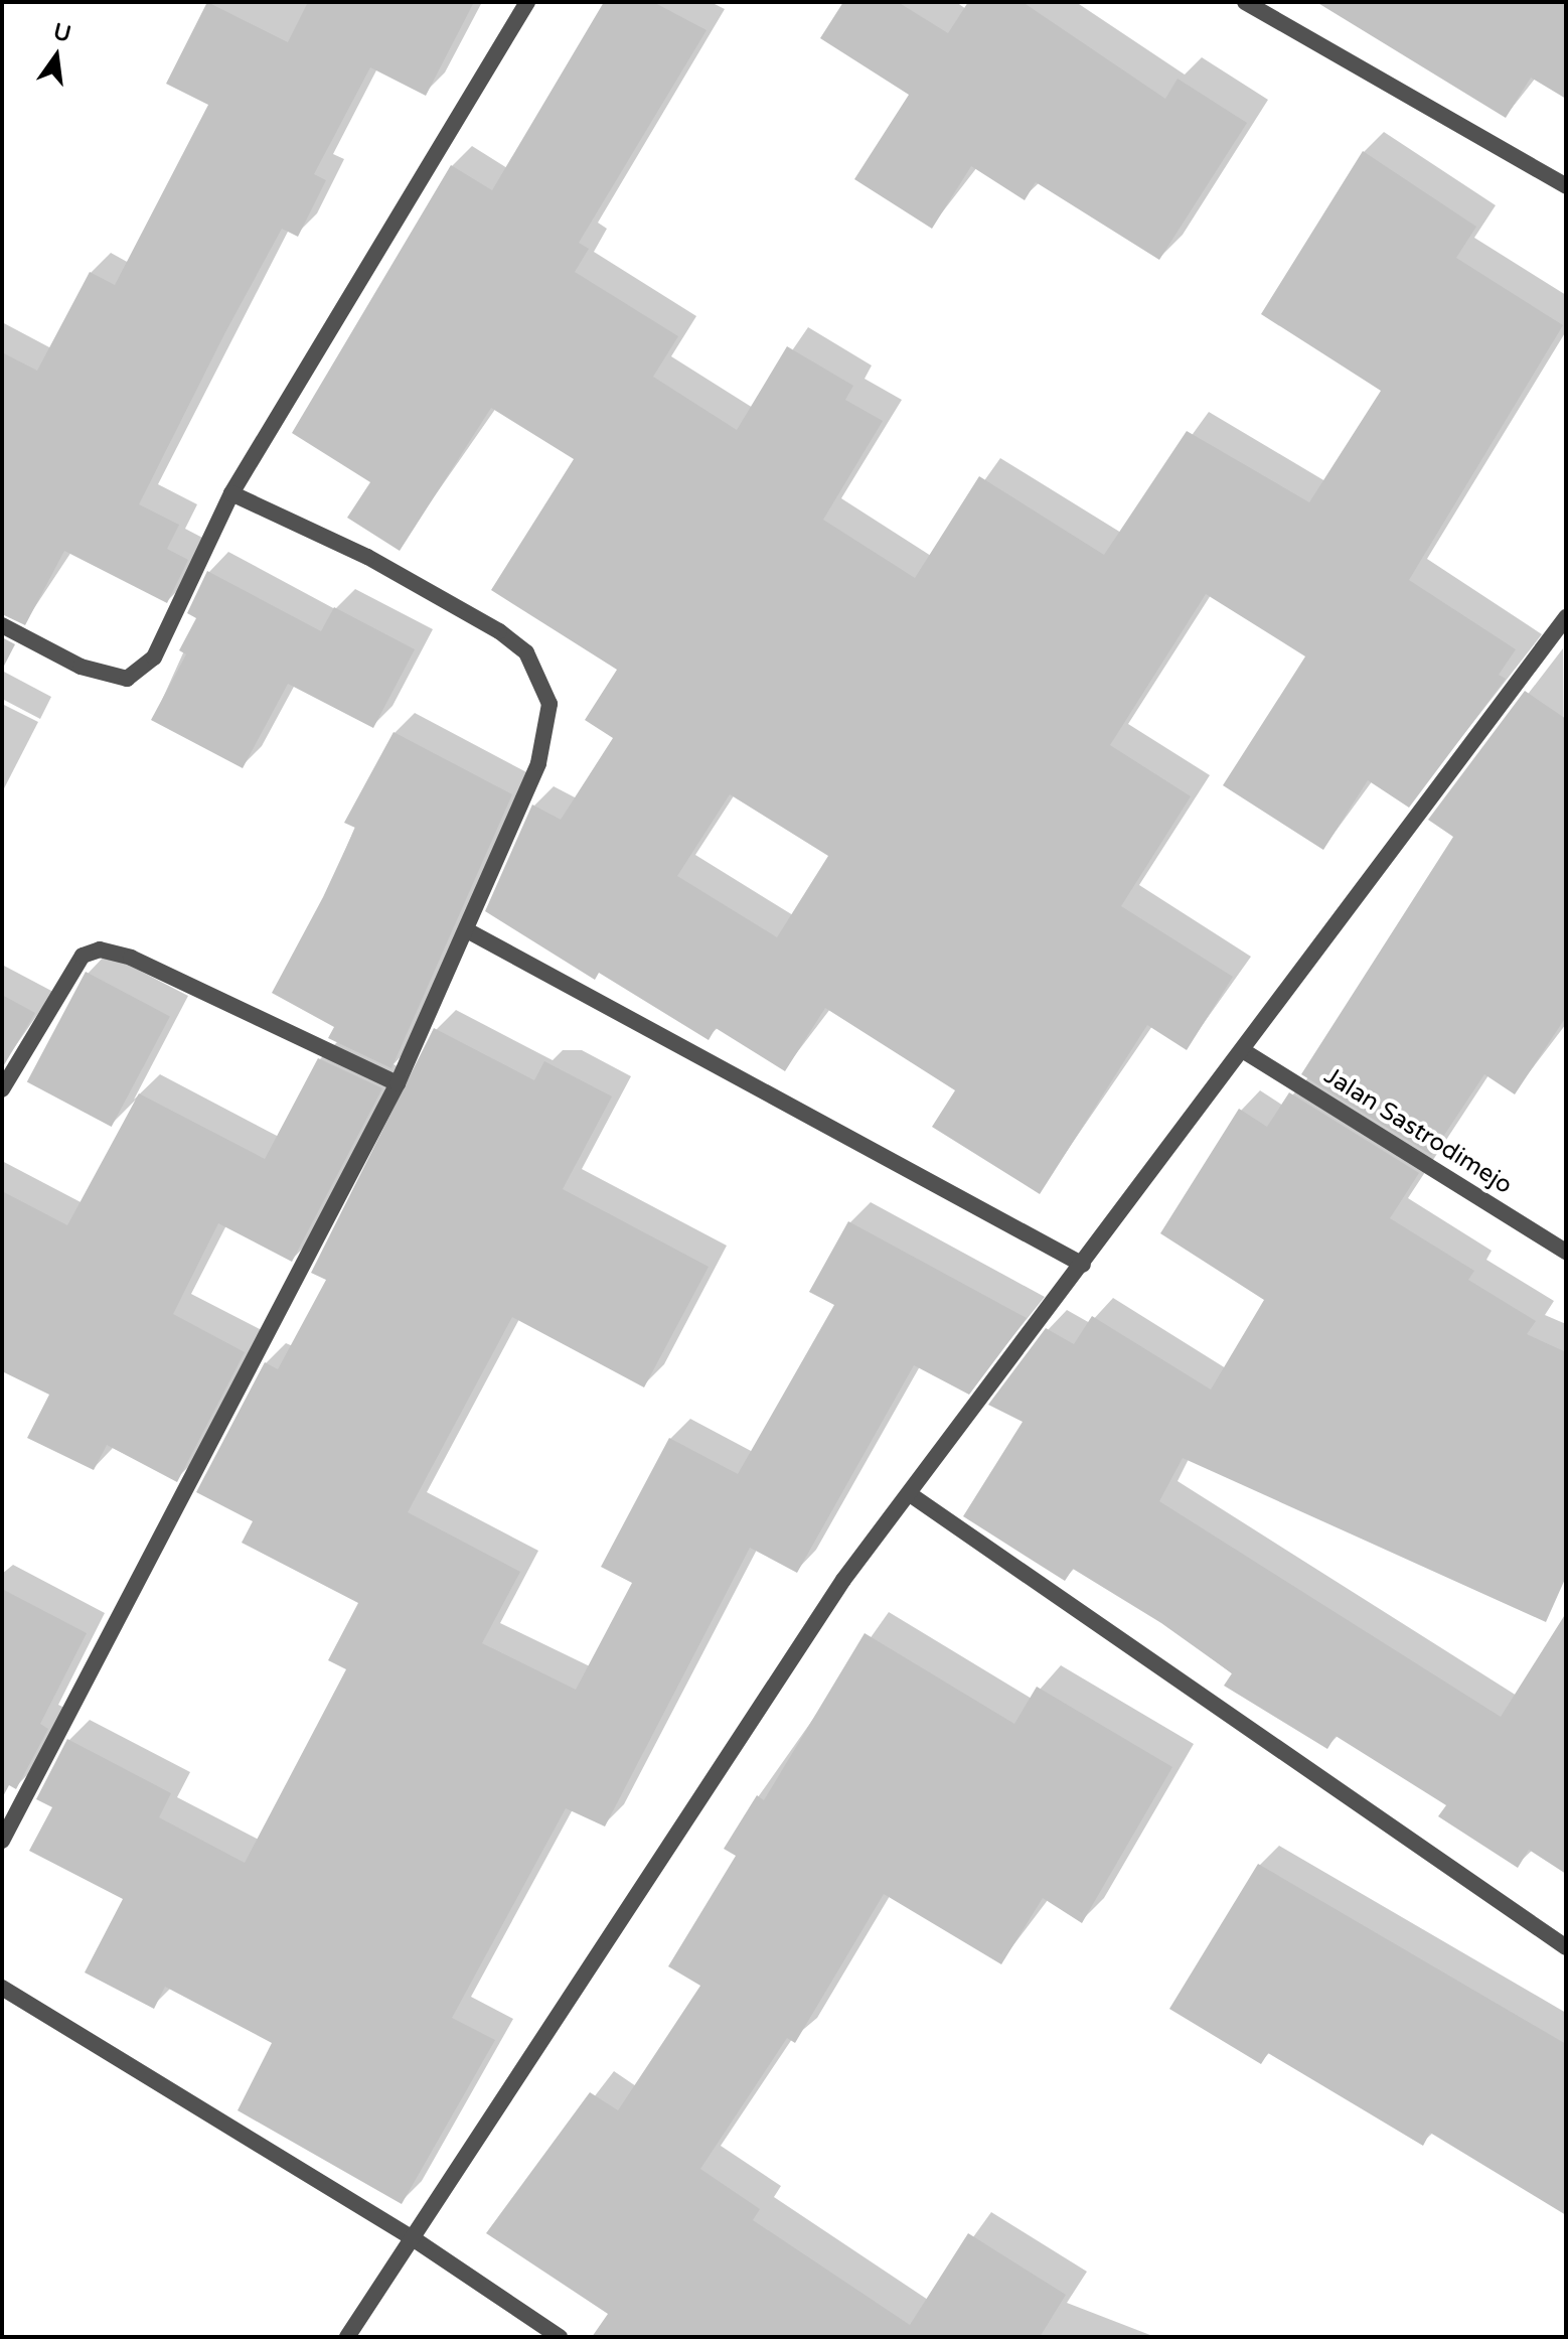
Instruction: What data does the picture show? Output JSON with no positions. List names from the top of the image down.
{
  "streets": {
    "street": ["Jalan Sastrodimejo"]
  },
  "north": "top"
}
